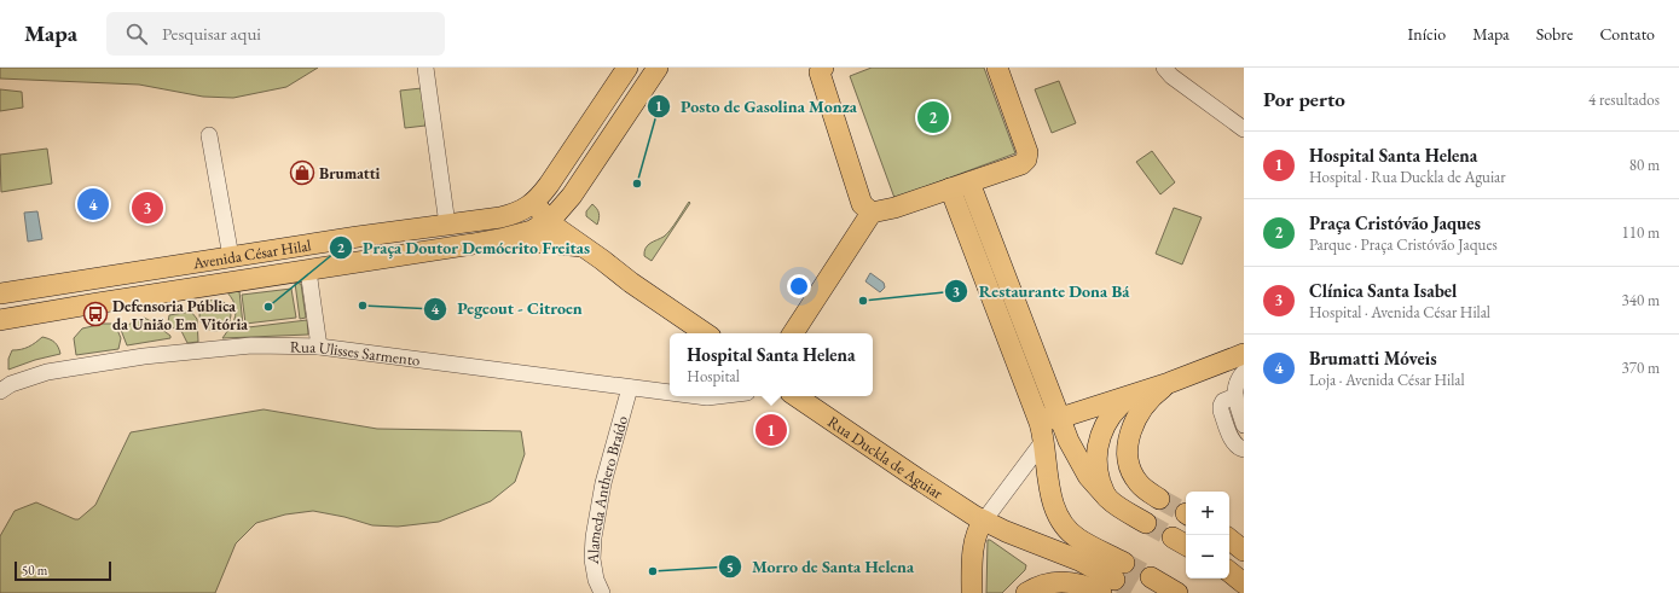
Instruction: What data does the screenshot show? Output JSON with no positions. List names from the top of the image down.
{
  "streets": {
    "main road": ["Avenida César Hilal", "Rua Duckla de Aguiar"],
    "street": ["Rua Ulisses Sarmento", "Alameda Anthero Braído"]
  },
  "crossings": [
    ["Rua Ulisses Sarmento", "Alameda Anthero Braído"]
  ],
  "places": {
    "shop": ["Brumatti"],
    "other": [
      "Posto de Gasolina Monza",
      "Restaurante Dona Bá",
      "Pegeout - Citroen",
      "Praça Doutor Demócrito Freitas",
      "Morro de Santa Helena"
    ],
    "bus stop": ["Defensoria Pública da União Em Vitória"]
  },
  "scale_bar": "50 m",
  "page": {
    "header": "Mapa",
    "search": "Pesquisar aqui",
    "nav": [
      "Início",
      "Mapa",
      "Sobre",
      "Contato"
    ],
    "heading": ["Por perto", "4 resultados"],
    "pins": [
      "2",
      "4",
      "3",
      "1"
    ],
    "list": [
      {
        "mark": "1",
        "name": "Hospital Santa Helena",
        "note": "Hospital · Rua Duckla de Aguiar",
        "value": "80 m"
      },
      {
        "mark": "2",
        "name": "Praça Cristóvão Jaques",
        "note": "Parque · Praça Cristóvão Jaques",
        "value": "110 m"
      },
      {
        "mark": "3",
        "name": "Clínica Santa Isabel",
        "note": "Hospital · Avenida César Hilal",
        "value": "340 m"
      },
      {
        "mark": "4",
        "name": "Brumatti Móveis",
        "note": "Loja · Avenida César Hilal",
        "value": "370 m"
      }
    ],
    "popup": ["Hospital Santa Helena", "Hospital"],
    "map_buttons": ["+", "−"],
    "scale": "50 m"
  }
}
